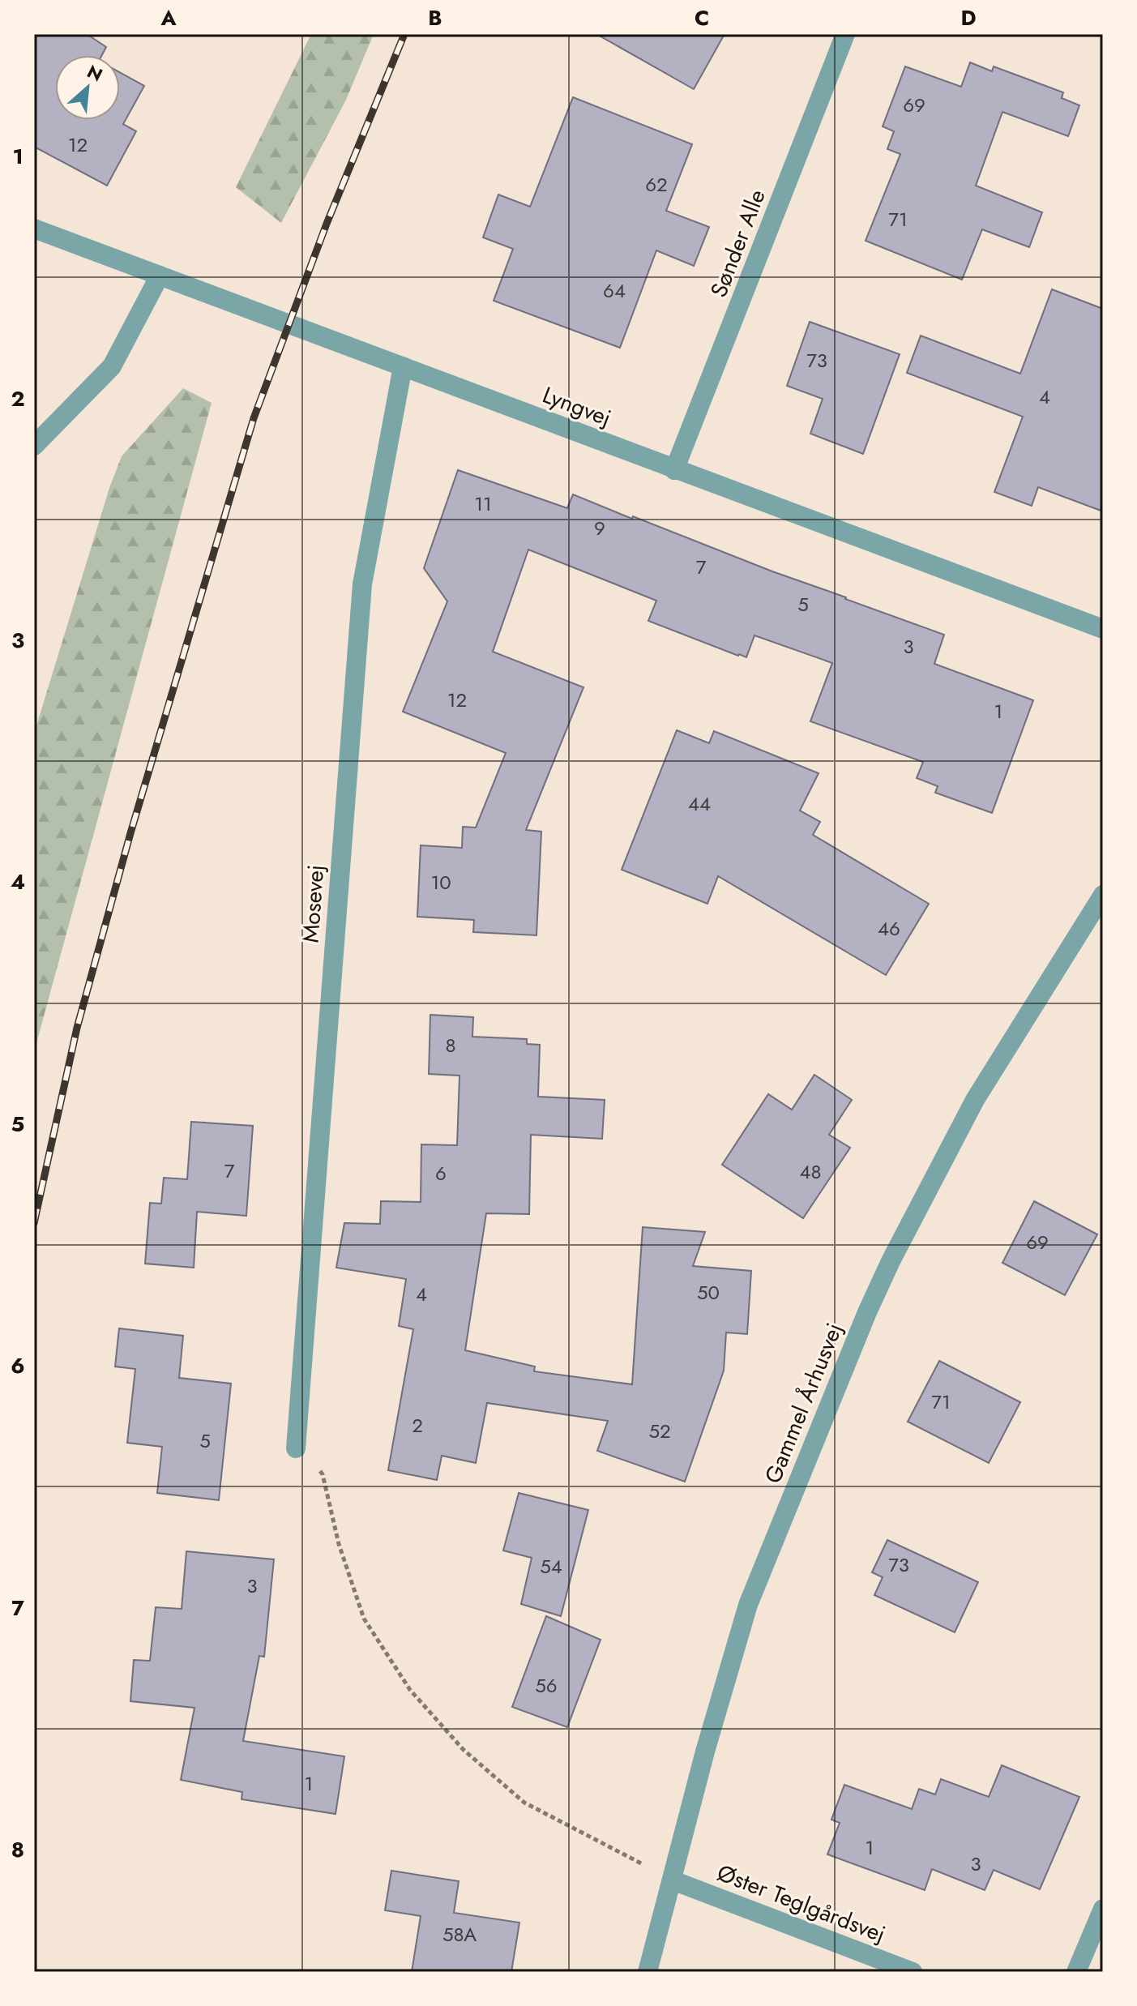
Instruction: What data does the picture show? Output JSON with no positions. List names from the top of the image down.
{
  "streets": {
    "street": [
      "Sønder Alle",
      "Lyngvej",
      "Mosevej",
      "Gammel Århusvej",
      "Øster Teglgårdsvej"
    ]
  },
  "crossings": [
    ["Sønder Alle", "Lyngvej"],
    ["Lyngvej", "Mosevej"],
    ["Gammel Århusvej", "Øster Teglgårdsvej"]
  ],
  "house_numbers": [
    "69",
    "12",
    "62",
    "71",
    "64",
    "73",
    "4",
    "11",
    "9",
    "7",
    "5",
    "3",
    "12",
    "1",
    "44",
    "10",
    "46",
    "8",
    "7",
    "48",
    "6",
    "69",
    "50",
    "4",
    "71",
    "2",
    "52",
    "5",
    "73",
    "54",
    "3",
    "56",
    "1",
    "1",
    "3",
    "58A"
  ],
  "north": "top right",
  "grid": {
    "columns": [
      "A",
      "B",
      "C",
      "D"
    ],
    "rows": [
      "1",
      "2",
      "3",
      "4",
      "5",
      "6",
      "7",
      "8"
    ]
  }
}
